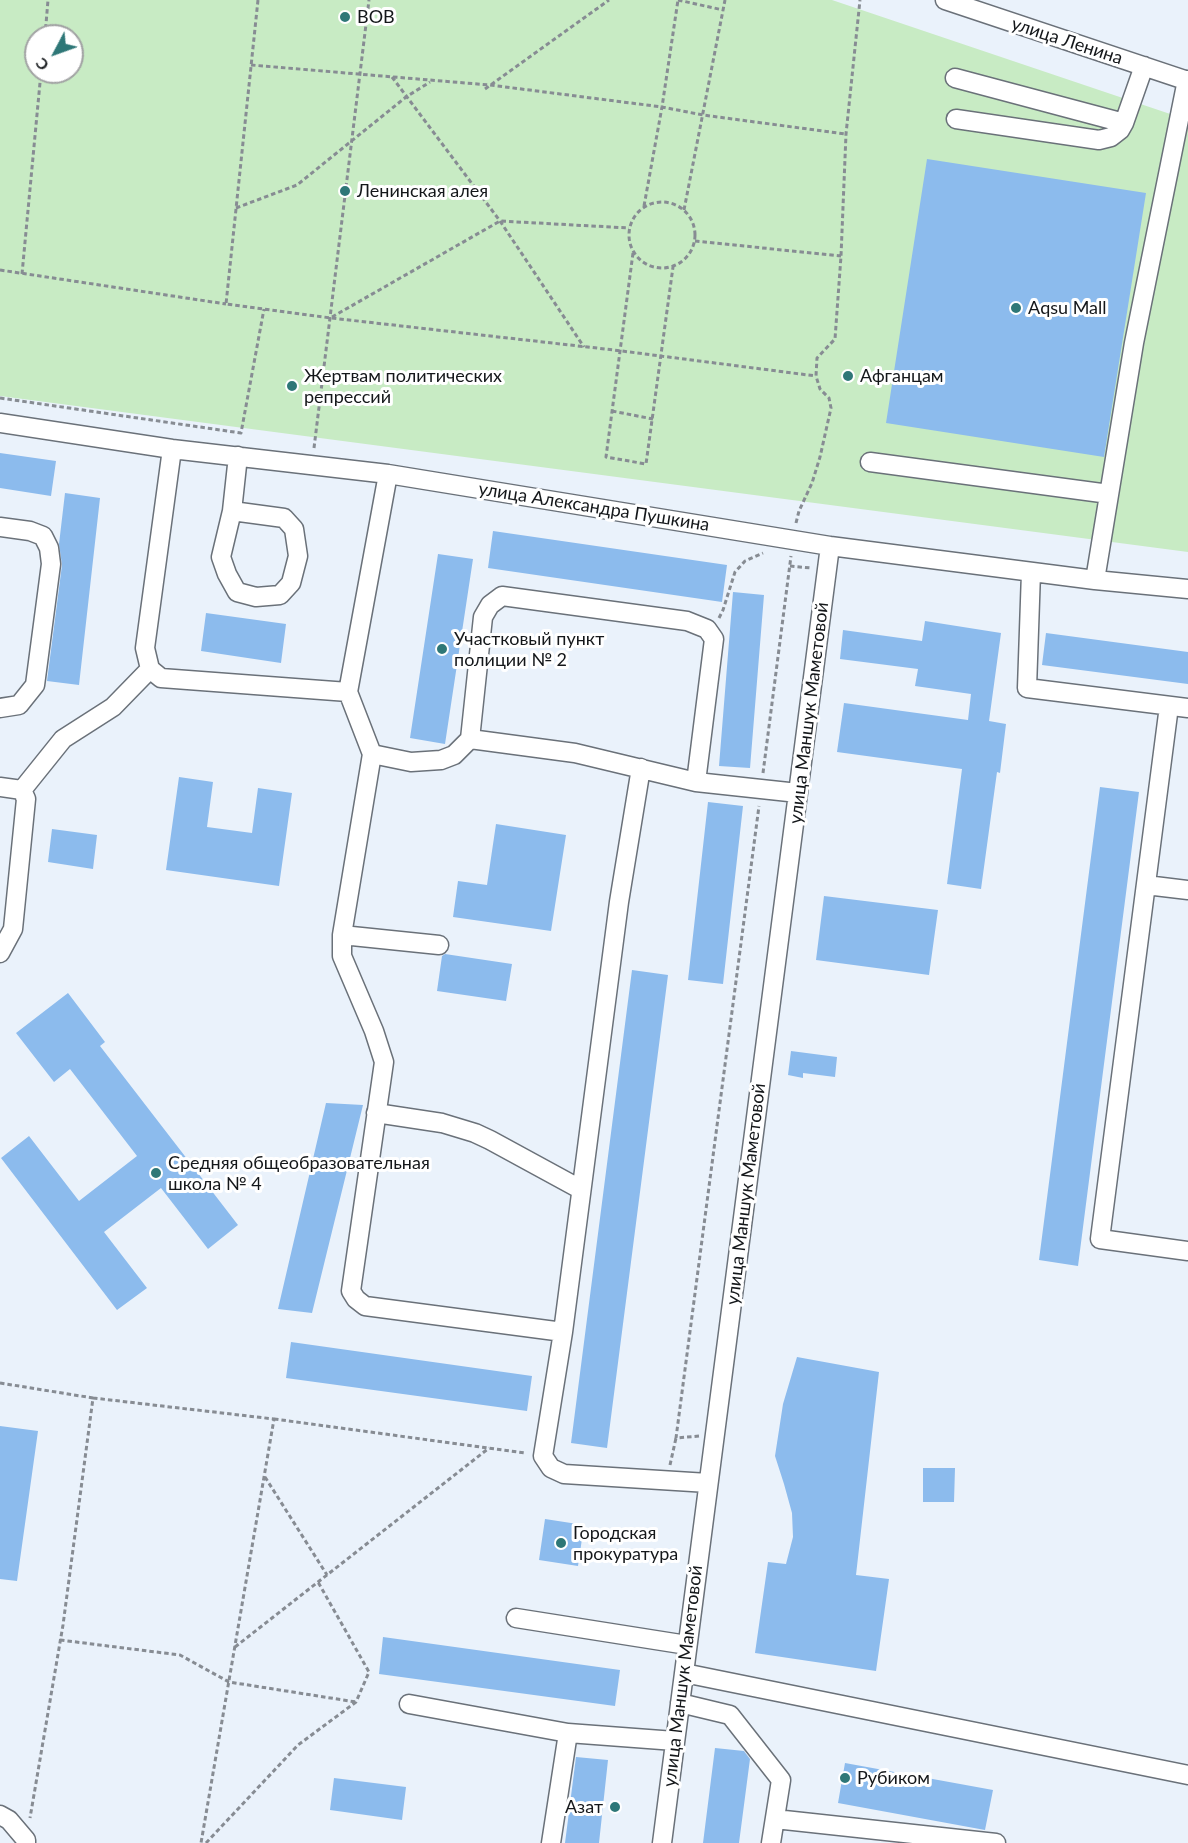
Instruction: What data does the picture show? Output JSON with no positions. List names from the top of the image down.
{
  "streets": {
    "street": ["улица Ленина", "улица Александра Пушкина", "улица Маншук Маметовой"]
  },
  "crossings": [
    ["улица Александра Пушкина", "улица Маншук Маметовой"]
  ],
  "places": [
    "ВОВ",
    "Ленинская алея",
    "Аqsu Mall",
    "Афганцам",
    "Жертвам политических репрессий",
    "Участковый пункт полиции № 2",
    "Средняя общеобразовательная школа № 4",
    "Городская прокуратура",
    "Рубиком",
    "Азат"
  ],
  "north": "bottom left"
}
